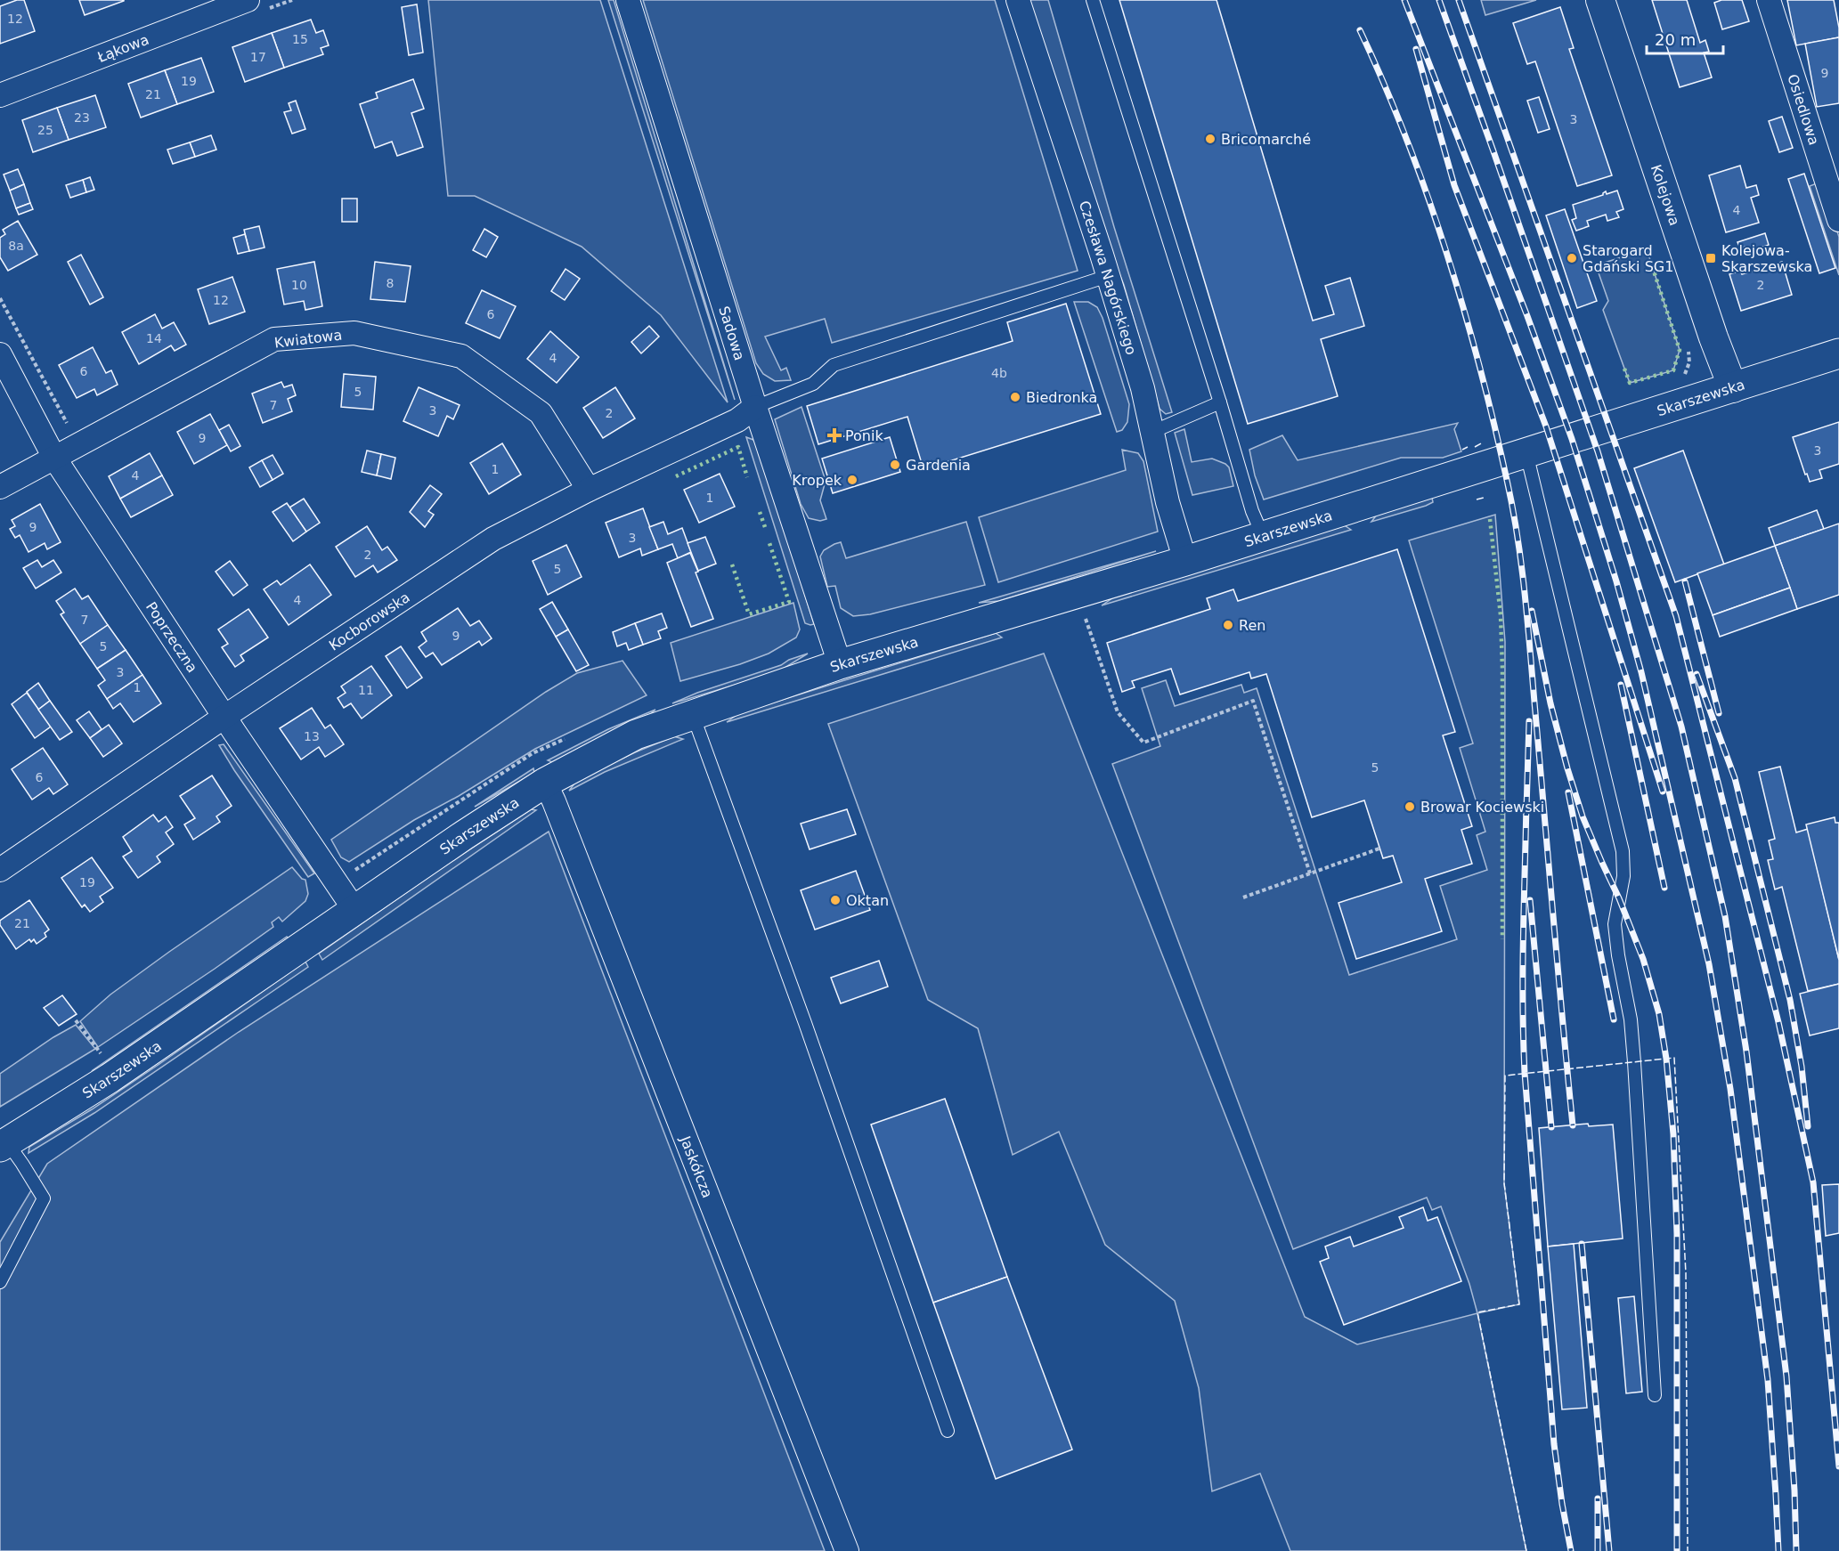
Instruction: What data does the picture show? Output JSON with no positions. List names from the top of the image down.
{
  "streets": {
    "main road": ["Skarszewska"],
    "street": [
      "Łąkowa",
      "Osiedlowa",
      "Kolejowa",
      "Czesława Nagórskiego",
      "Sadowa",
      "Kwiatowa",
      "Kocborowska",
      "Poprzeczna",
      "Jaskółcza"
    ]
  },
  "crossings": [
    ["Kolejowa", "Skarszewska"],
    ["Czesława Nagórskiego", "Skarszewska"],
    ["Sadowa", "Skarszewska"],
    ["Sadowa", "Kocborowska"],
    ["Kwiatowa", "Kocborowska"],
    ["Kwiatowa", "Poprzeczna"],
    ["Skarszewska", "Poprzeczna"],
    ["Skarszewska", "Jaskółcza"],
    ["Kocborowska", "Poprzeczna"]
  ],
  "places": {
    "other": [
      "Bricomarché",
      "Starogard Gdański SG1",
      "Biedronka",
      "Gardenia",
      "Kropek",
      "Ren",
      "Browar Kociewski",
      "Oktan"
    ],
    "transit": ["Kolejowa- Skarszewska"],
    "health": ["Ponik"]
  },
  "house_numbers": [
    "12",
    "15",
    "17",
    "9",
    "19",
    "21",
    "23",
    "3",
    "25",
    "4",
    "8a",
    "8",
    "10",
    "2",
    "12",
    "6",
    "14",
    "4",
    "6",
    "4b",
    "5",
    "7",
    "3",
    "2",
    "9",
    "3",
    "1",
    "4",
    "1",
    "9",
    "3",
    "2",
    "5",
    "4",
    "7",
    "9",
    "5",
    "3",
    "1",
    "11",
    "13",
    "5",
    "6",
    "19",
    "21"
  ],
  "scale_bar": "20 m"
}
